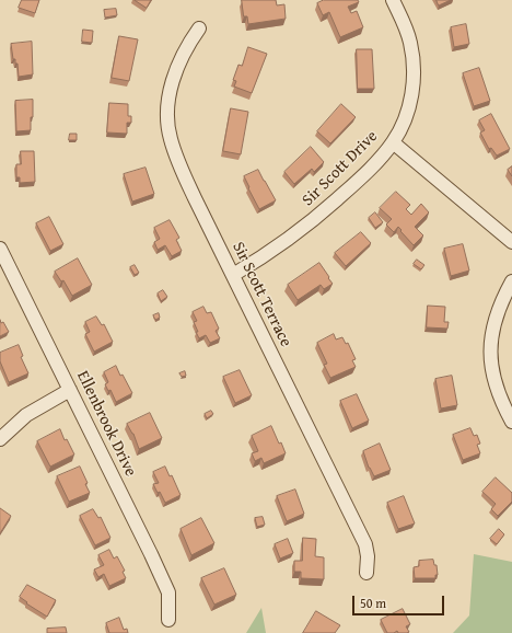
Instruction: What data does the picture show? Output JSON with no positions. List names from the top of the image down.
{
  "streets": {
    "street": ["Sir Scott Drive", "Sir Scott Terrace", "Ellenbrook Drive"]
  },
  "crossings": [
    ["Sir Scott Drive", "Sir Scott Terrace"]
  ],
  "scale_bar": "50 m"
}
